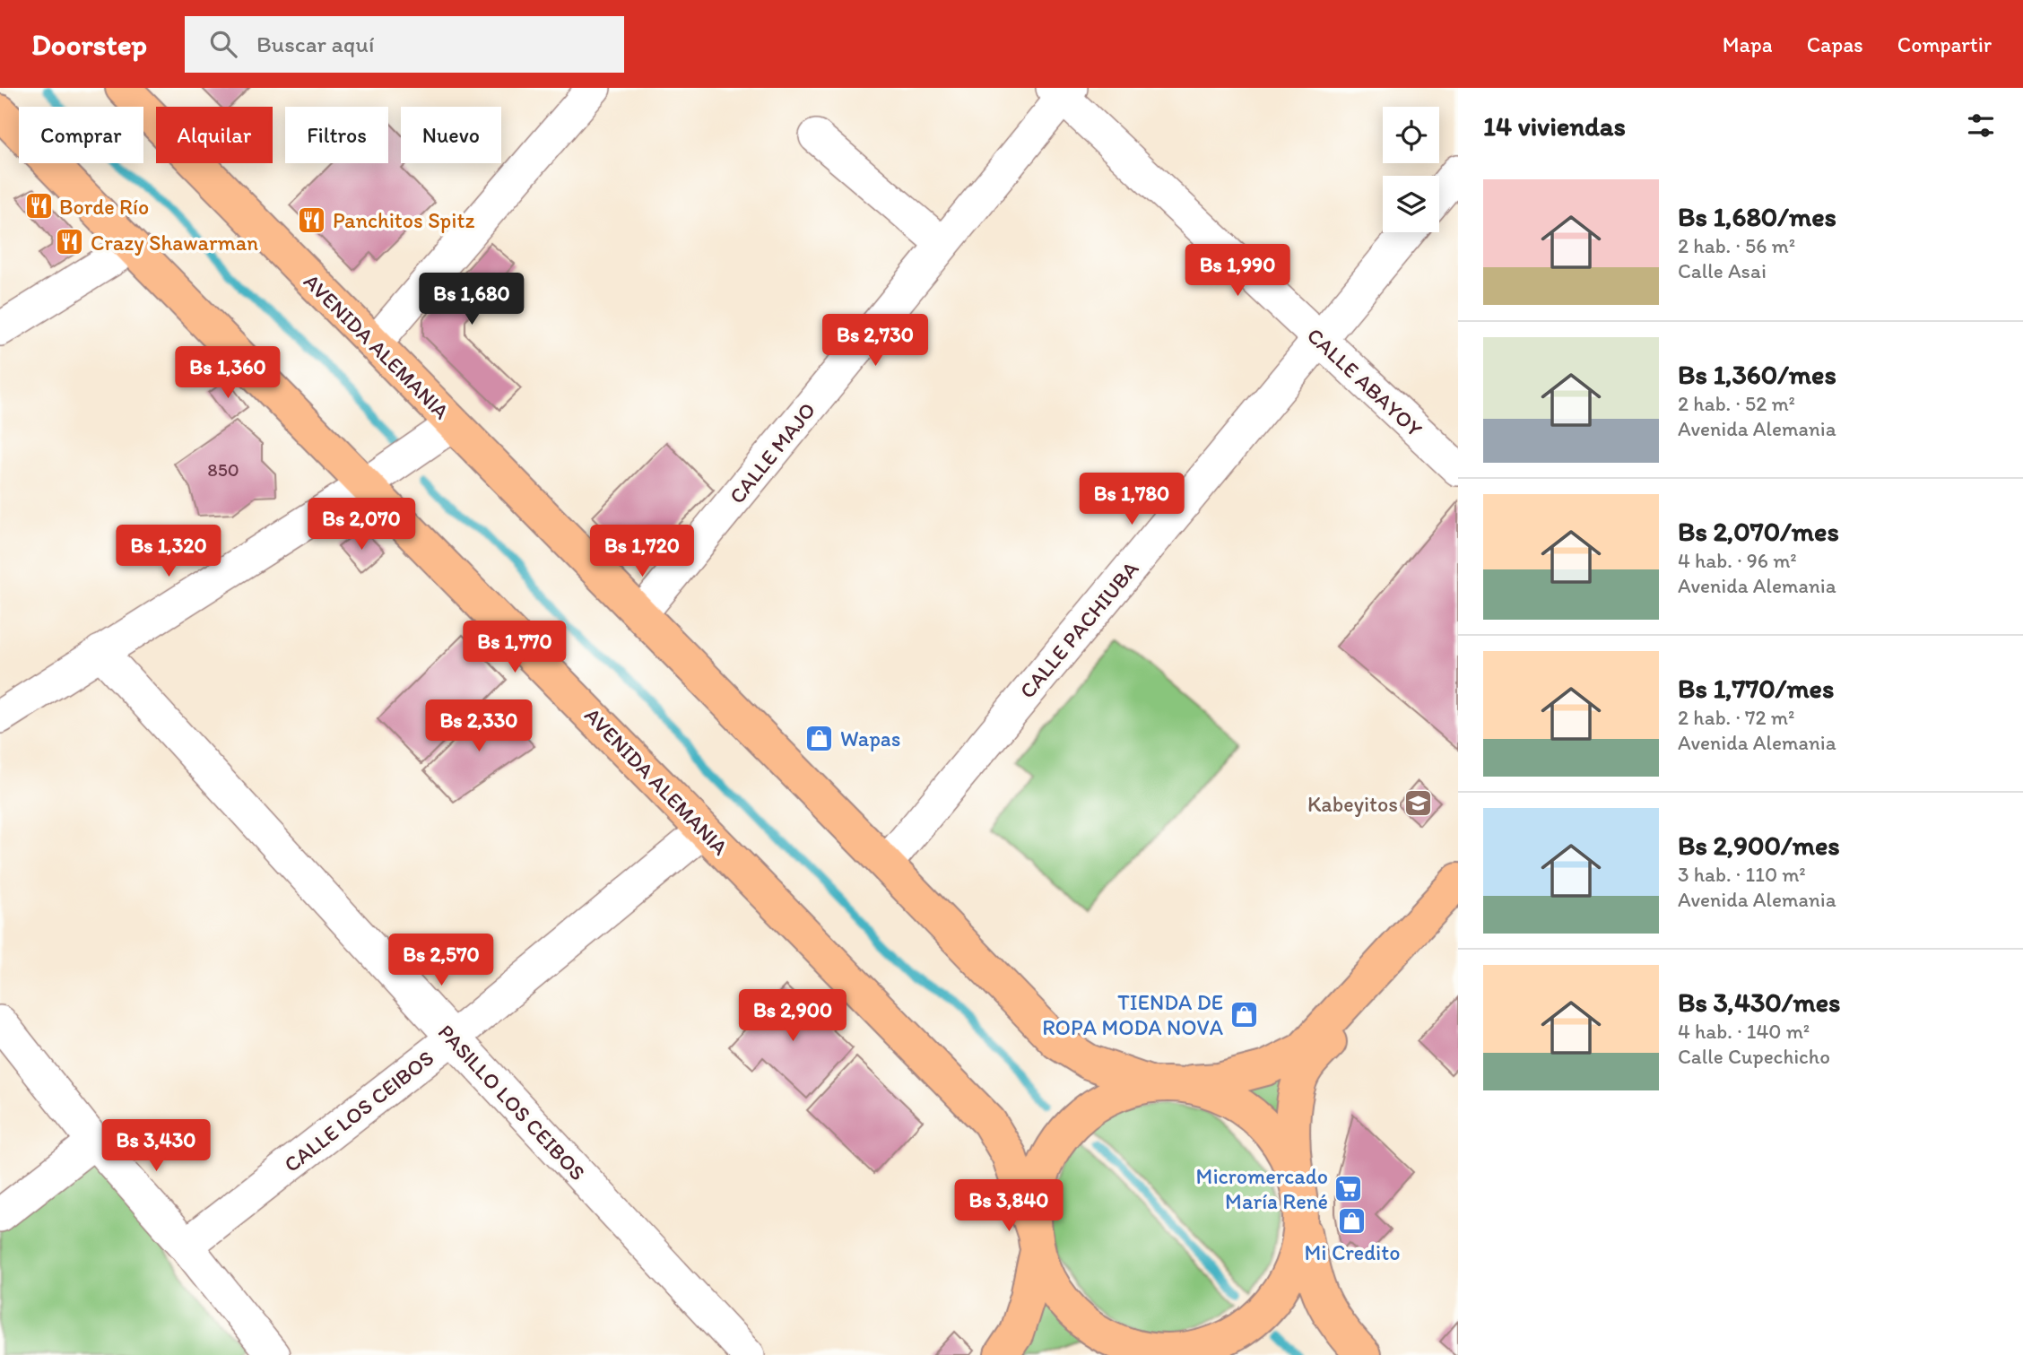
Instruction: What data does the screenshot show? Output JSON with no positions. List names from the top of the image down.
{
  "streets": {
    "main road": ["AVENIDA ALEMANIA"],
    "street": [
      "CALLE ABAYOY",
      "CALLE MAJO",
      "CALLE PACHIUBA",
      "PASILLO LOS CEIBOS",
      "CALLE LOS CEIBOS"
    ]
  },
  "crossings": [
    ["AVENIDA ALEMANIA", "CALLE MAJO"],
    ["AVENIDA ALEMANIA", "CALLE PACHIUBA"],
    ["AVENIDA ALEMANIA", "CALLE LOS CEIBOS"],
    ["CALLE ABAYOY", "CALLE MAJO"],
    ["CALLE ABAYOY", "CALLE PACHIUBA"],
    ["PASILLO LOS CEIBOS", "CALLE LOS CEIBOS"]
  ],
  "places": {
    "restaurant": ["Borde Río", "Panchitos Spitz", "Crazy Shawarman"],
    "shop": ["Wapas", "TIENDA DE ROPA MODA NOVA", "Mi Credito"],
    "school or university": ["Kabeyitos"],
    "supermarket": ["Micromercado María René"]
  },
  "house_numbers": ["850"],
  "page": {
    "header": "Doorstep",
    "search": "Buscar aquí",
    "nav": ["Mapa", "Capas", "Compartir"],
    "heading": "14 viviendas",
    "chip": [
      "Comprar",
      "Alquilar",
      "Filtros",
      "Nuevo"
    ],
    "list": [
      {
        "name": "Bs 1,680/mes",
        "note": "2 hab. · 56 m² · Calle Asai"
      },
      {
        "name": "Bs 1,360/mes",
        "note": "2 hab. · 52 m² · Avenida Alemania"
      },
      {
        "name": "Bs 2,070/mes",
        "note": "4 hab. · 96 m² · Avenida Alemania"
      },
      {
        "name": "Bs 1,770/mes",
        "note": "2 hab. · 72 m² · Avenida Alemania"
      },
      {
        "name": "Bs 2,900/mes",
        "note": "3 hab. · 110 m² · Avenida Alemania"
      },
      {
        "name": "Bs 3,430/mes",
        "note": "4 hab. · 140 m² · Calle Cupechicho"
      }
    ],
    "price": [
      "Bs 1,990",
      "Bs 1,680",
      "Bs 2,730",
      "Bs 1,360",
      "Bs 1,780",
      "Bs 2,070",
      "Bs 1,320",
      "Bs 1,720",
      "Bs 1,770",
      "Bs 2,330",
      "Bs 2,570",
      "Bs 2,900",
      "Bs 3,430",
      "Bs 3,840"
    ]
  }
}
